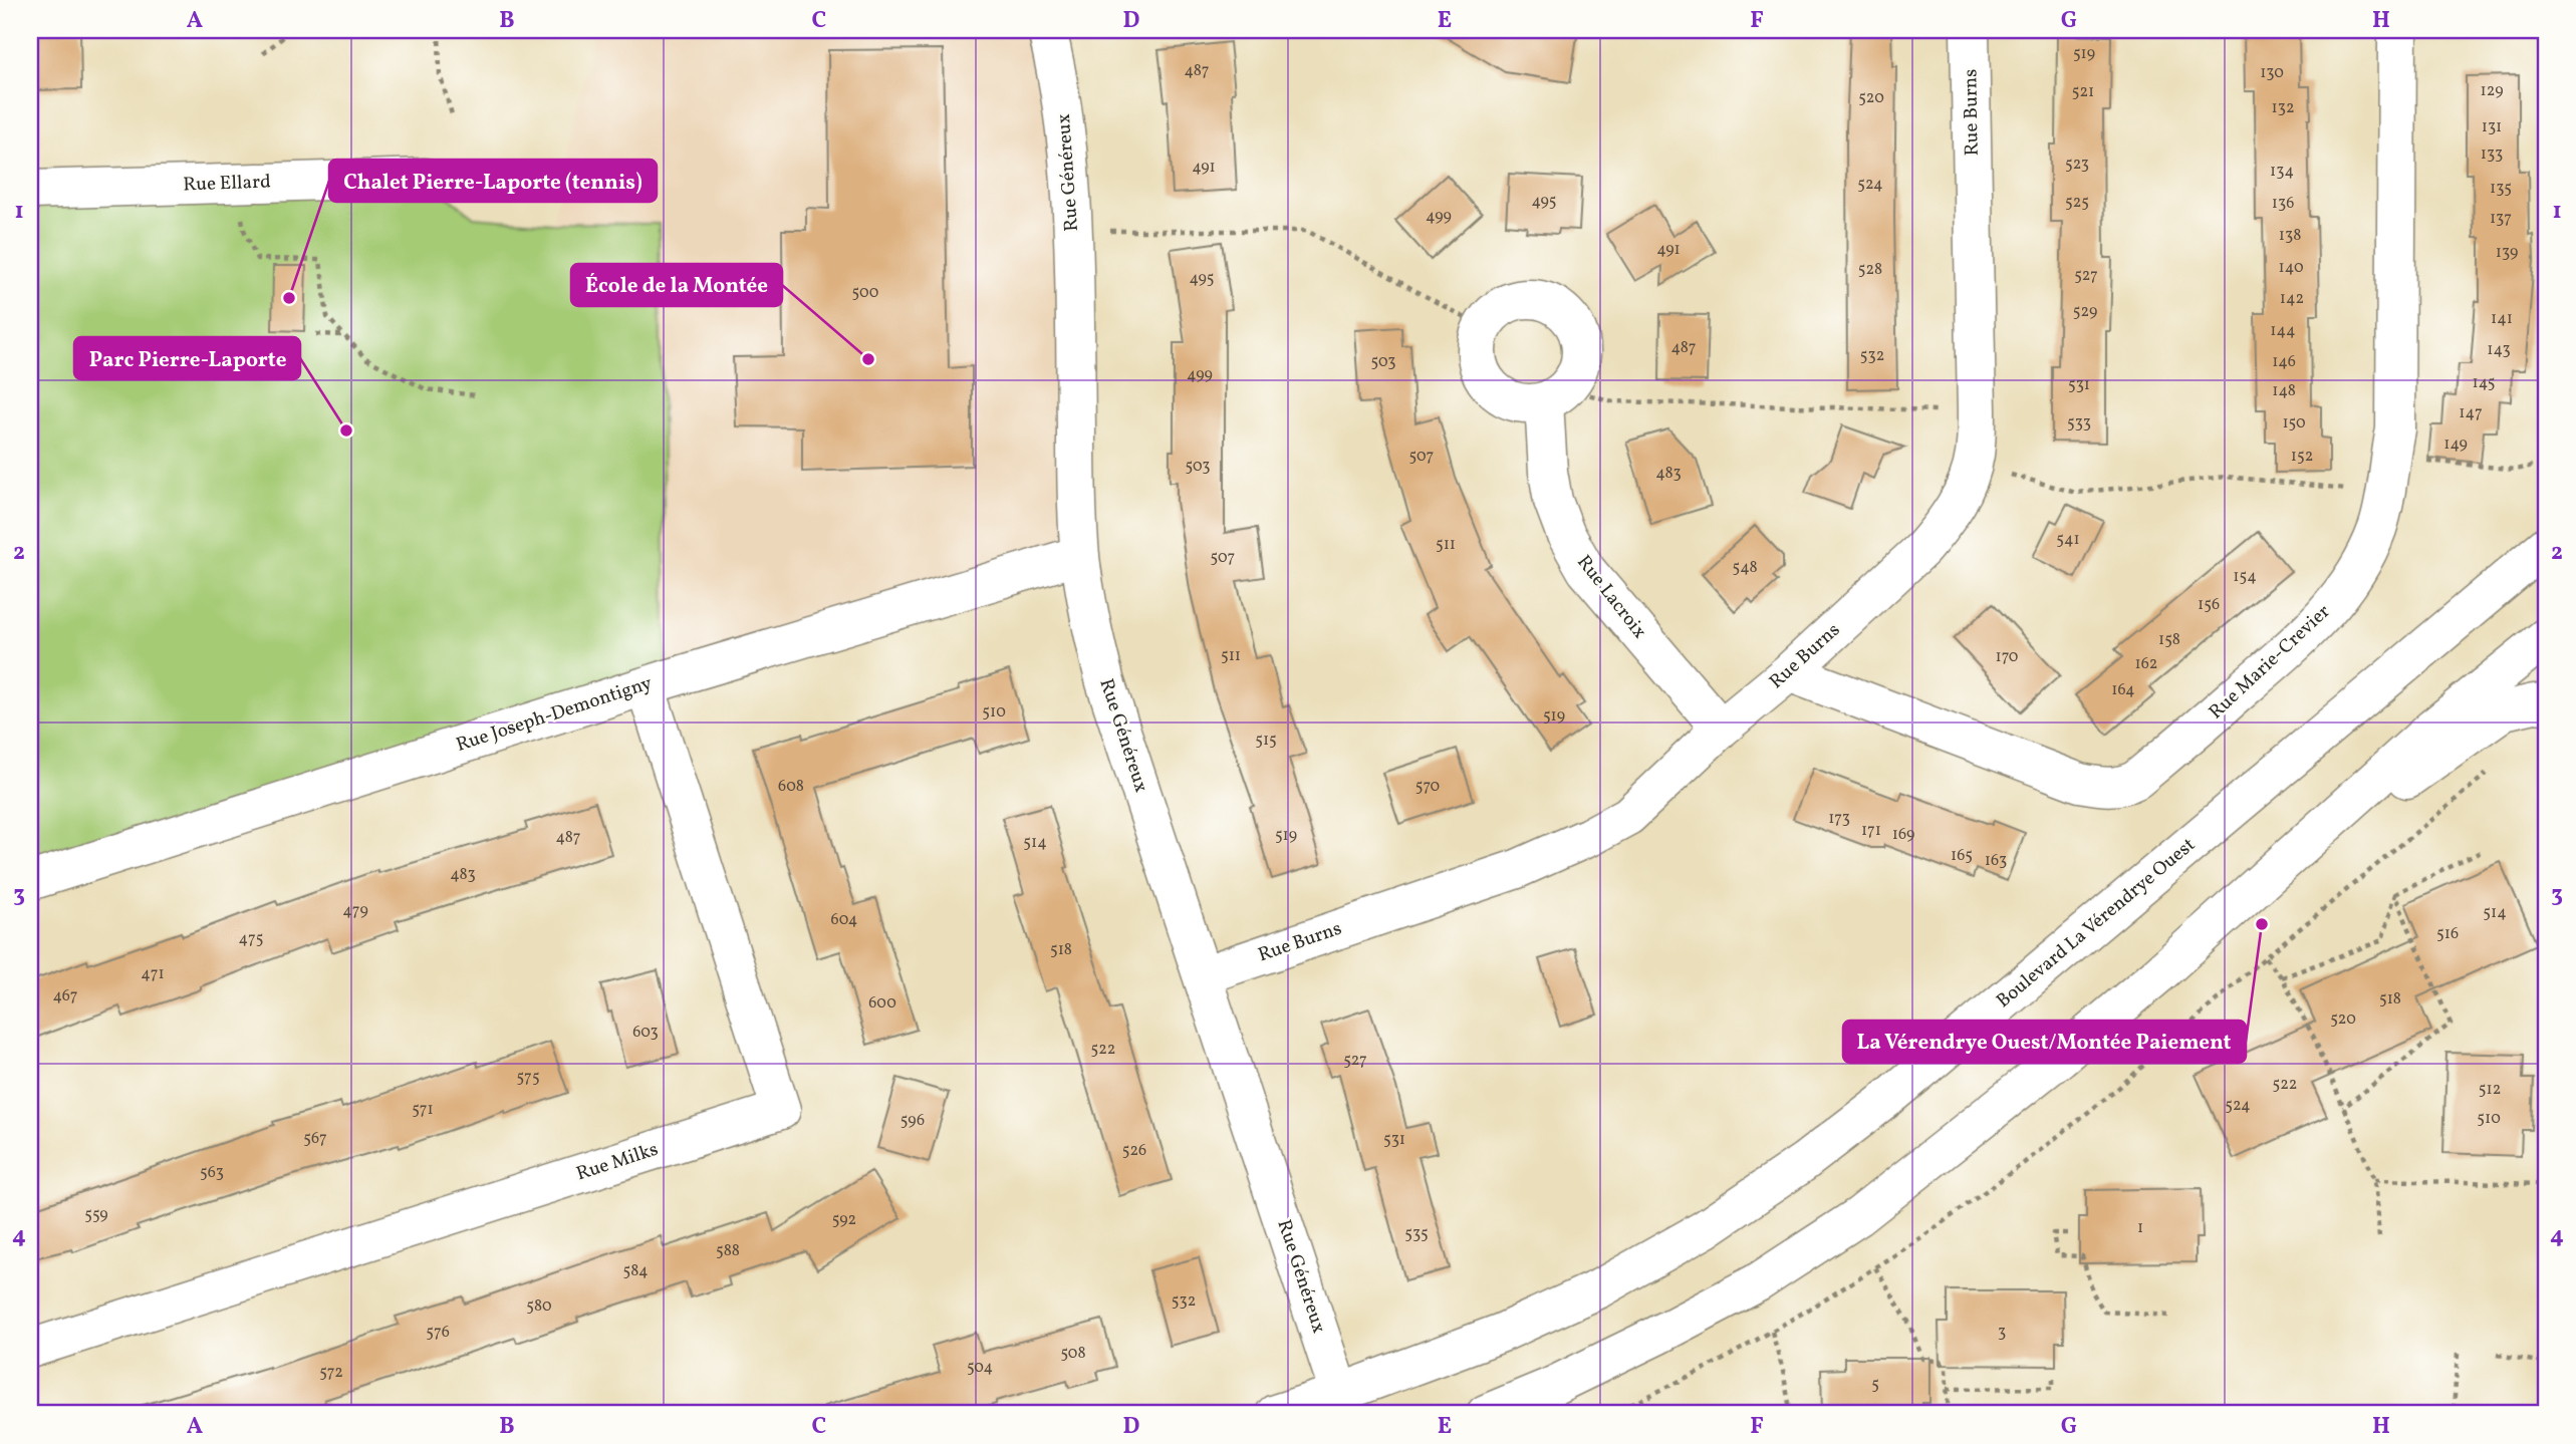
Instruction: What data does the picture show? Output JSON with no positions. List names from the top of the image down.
{
  "streets": {
    "street": [
      "Rue Burns",
      "Rue Généreux",
      "Rue Ellard",
      "Rue Lacroix",
      "Rue Marie-Crevier",
      "Rue Joseph-Demontigny",
      "Boulevard La Vérendrye Ouest",
      "Rue Milks"
    ]
  },
  "crossings": [
    ["Rue Burns", "Rue Généreux"],
    ["Rue Burns", "Rue Lacroix"],
    ["Rue Burns", "Rue Marie-Crevier"],
    ["Rue Généreux", "Rue Joseph-Demontigny"],
    ["Rue Généreux", "Boulevard La Vérendrye Ouest"],
    ["Rue Joseph-Demontigny", "Rue Milks"]
  ],
  "places": [
    "Chalet Pierre-Laporte (tennis)",
    "École de la Montée",
    "Parc Pierre-Laporte",
    "La Vérendrye Ouest/Montée Paiement"
  ],
  "house_numbers": [
    "519",
    "487",
    "130",
    "129",
    "521",
    "520",
    "132",
    "131",
    "133",
    "523",
    "491",
    "134",
    "524",
    "135",
    "495",
    "525",
    "136",
    "499",
    "137",
    "138",
    "491",
    "139",
    "140",
    "528",
    "527",
    "495",
    "500",
    "142",
    "529",
    "141",
    "144",
    "487",
    "143",
    "532",
    "503",
    "146",
    "499",
    "145",
    "531",
    "148",
    "147",
    "533",
    "150",
    "149",
    "507",
    "152",
    "503",
    "483",
    "541",
    "511",
    "507",
    "548",
    "154",
    "156",
    "158",
    "511",
    "170",
    "162",
    "164",
    "510",
    "519",
    "515",
    "608",
    "570",
    "173",
    "171",
    "169",
    "519",
    "487",
    "514",
    "165",
    "163",
    "483",
    "479",
    "514",
    "604",
    "516",
    "475",
    "518",
    "471",
    "467",
    "518",
    "600",
    "520",
    "603",
    "522",
    "527",
    "575",
    "522",
    "512",
    "524",
    "571",
    "510",
    "596",
    "567",
    "531",
    "526",
    "563",
    "559",
    "592",
    "1",
    "535",
    "588",
    "584",
    "532",
    "580",
    "576",
    "3",
    "508",
    "504",
    "572",
    "5"
  ],
  "grid": {
    "columns": [
      "A",
      "B",
      "C",
      "D",
      "E",
      "F",
      "G",
      "H"
    ],
    "rows": [
      "1",
      "2",
      "3",
      "4"
    ]
  }
}
